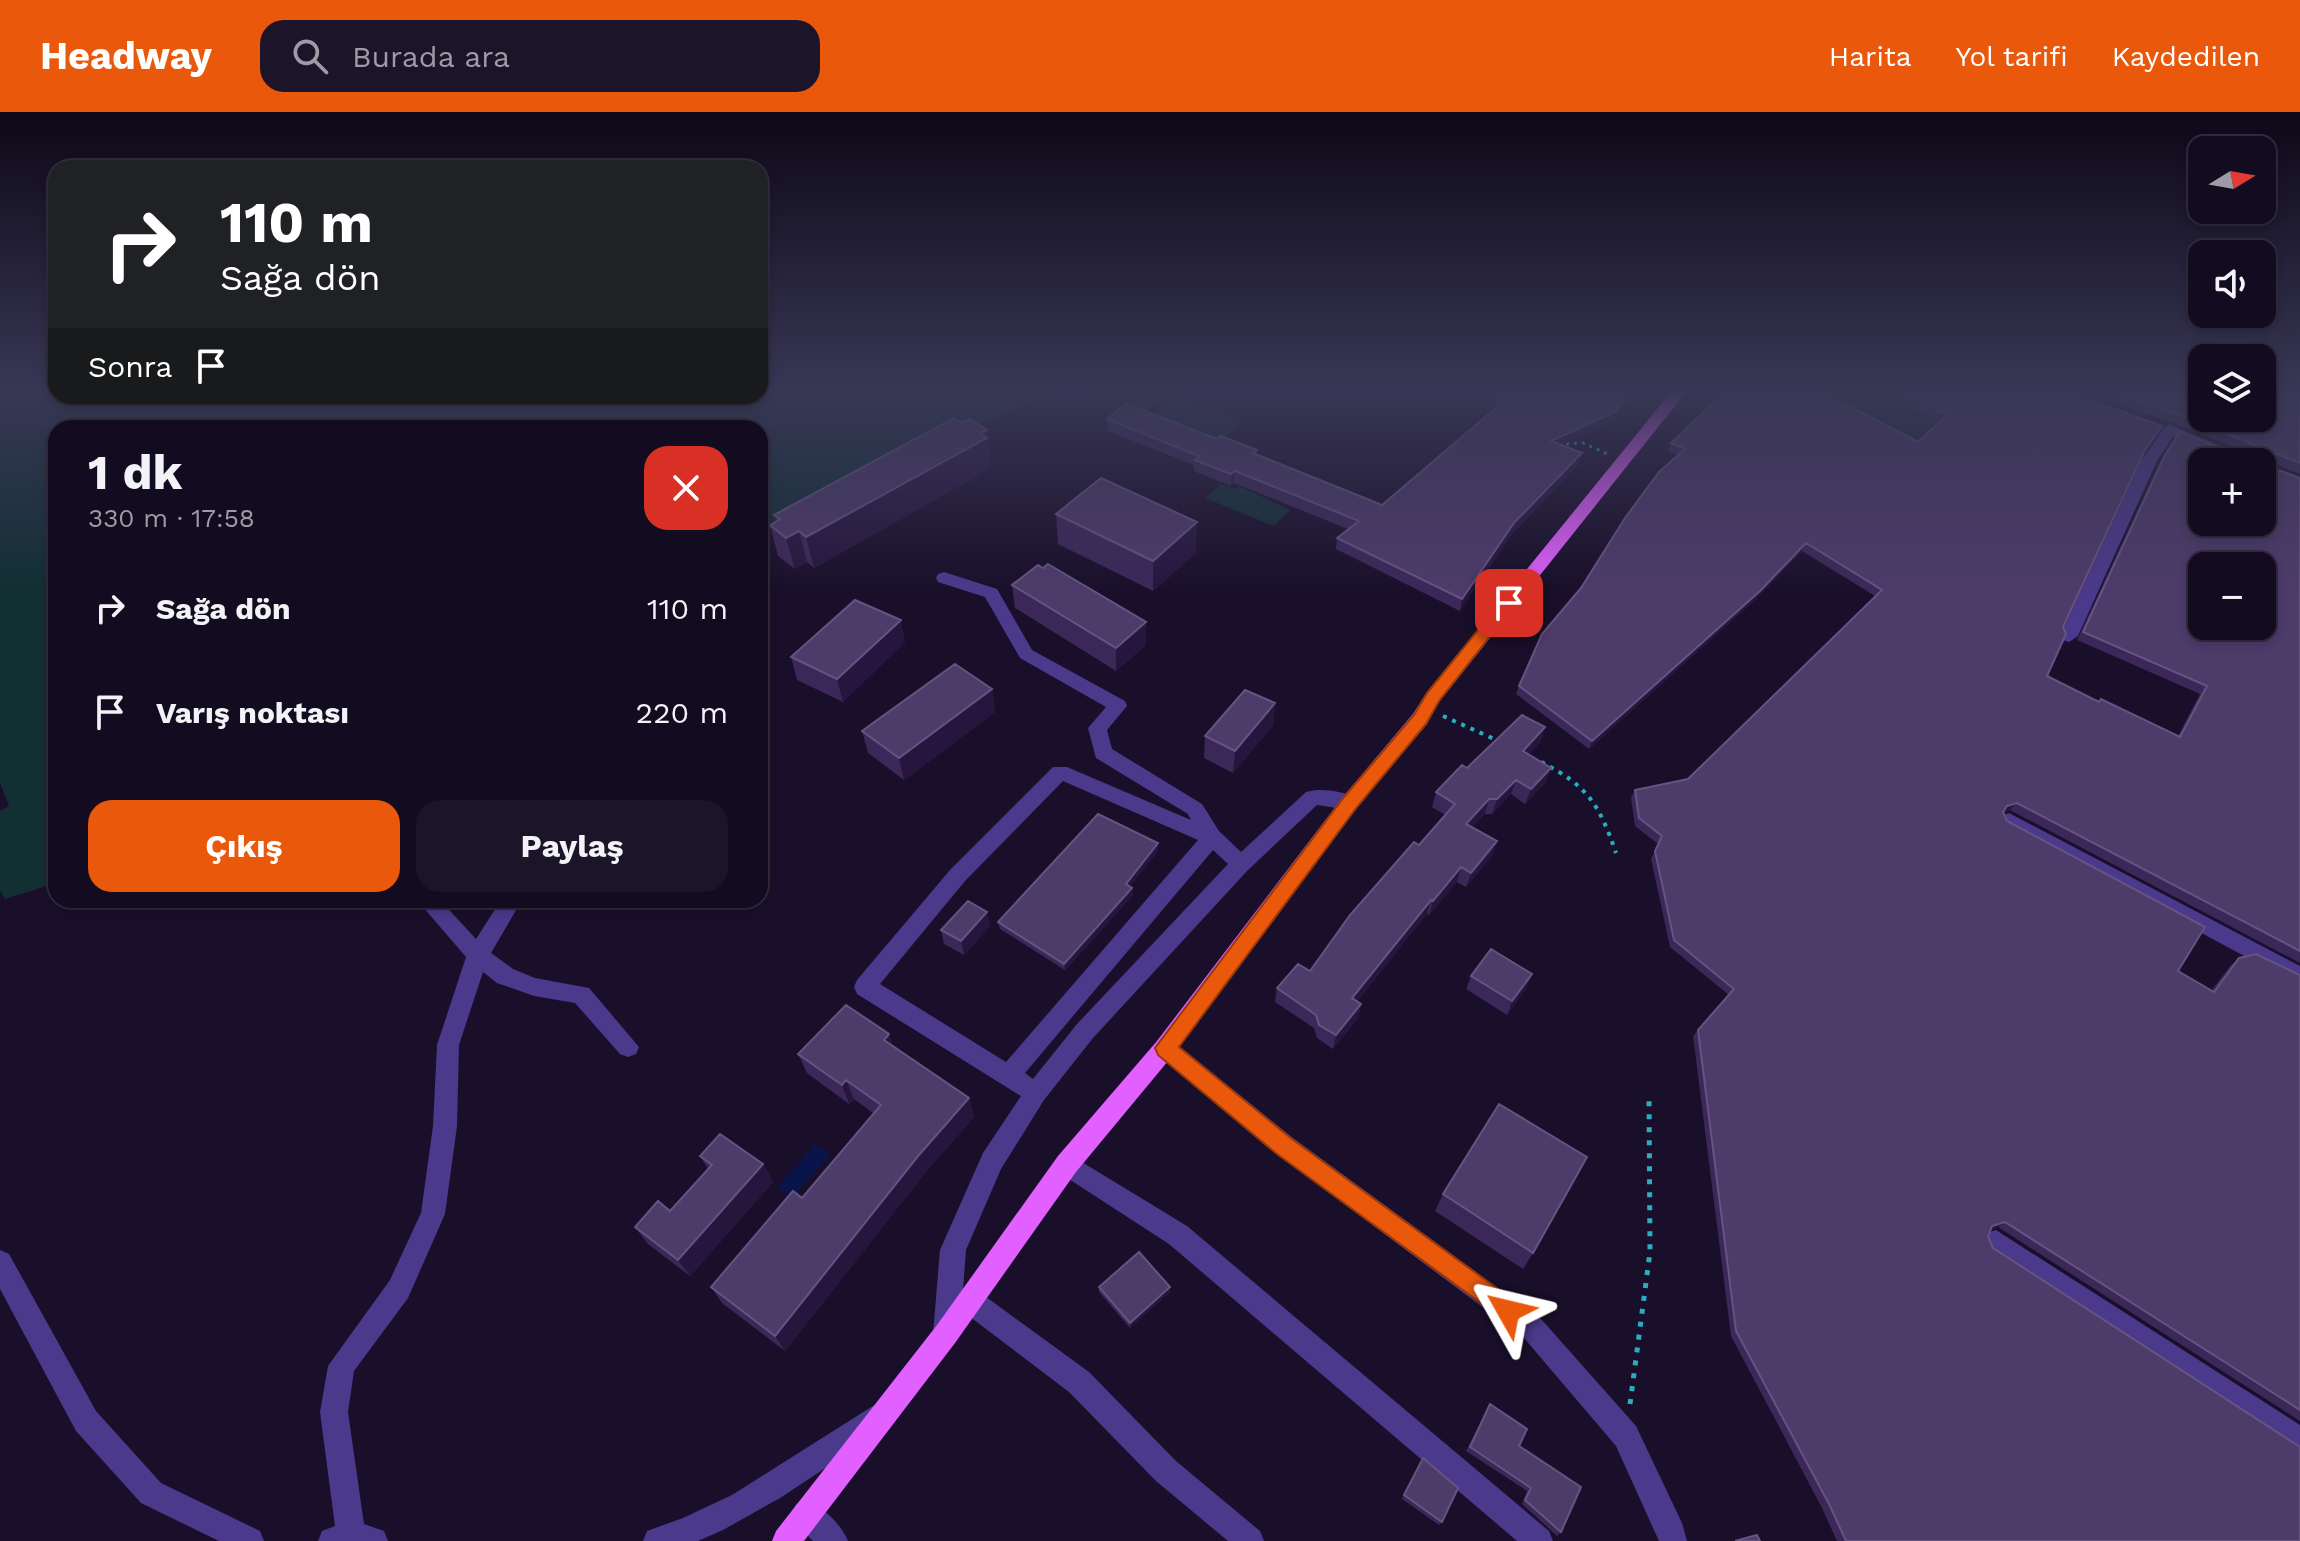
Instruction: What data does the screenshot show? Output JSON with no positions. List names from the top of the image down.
{
  "north": "right",
  "page": {
    "header": "Headway",
    "search": "Burada ara",
    "nav": ["Harita", "Yol tarifi", "Kaydedilen"],
    "map_buttons": ["+", "−"],
    "turn": ["110 m", "Sağa dön"],
    "then": "Sonra",
    "heading": ["1 dk", "330 m · 17:58"],
    "list": [
      {
        "name": "Sağa dön",
        "value": "110 m"
      },
      {
        "name": "Varış noktası",
        "value": "220 m"
      }
    ],
    "buttons": ["Çıkış", "Paylaş"]
  }
}
